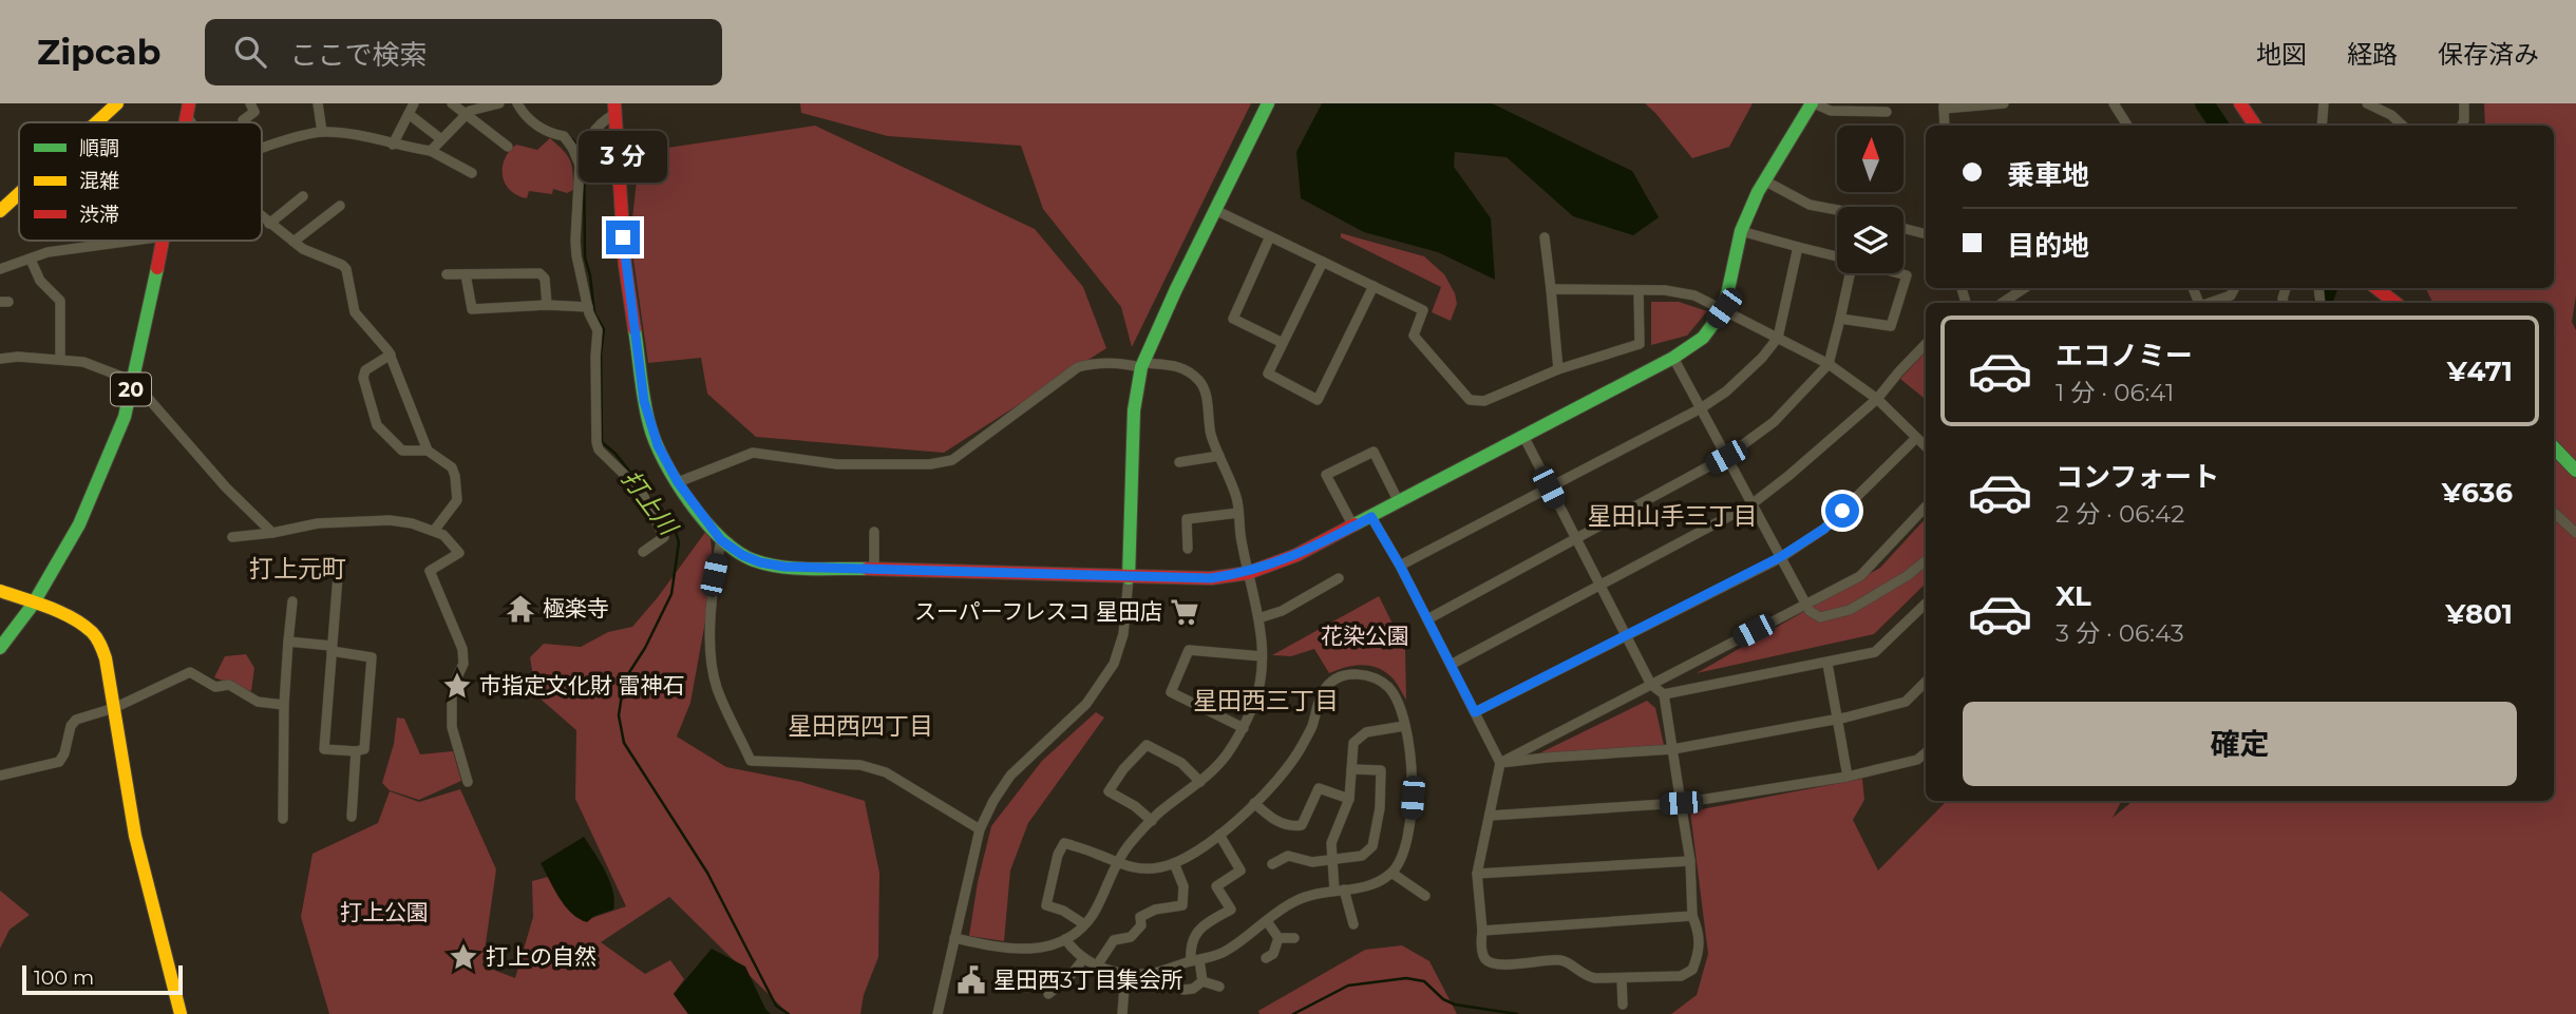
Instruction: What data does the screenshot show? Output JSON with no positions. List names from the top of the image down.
{
  "streets": {
    "street": ["20"]
  },
  "districts": [
    "星田山手三丁目",
    "打上元町",
    "星田西三丁目",
    "星田西四丁目"
  ],
  "water": ["打上川"],
  "parks": ["花染公園", "打上公園"],
  "places": {
    "temple": ["極楽寺"],
    "supermarket": ["スーパーフレスコ 星田店"],
    "place": ["市指定文化財 雷神石", "打上の自然"],
    "public building": ["星田西3丁目集会所"]
  },
  "legend": ["順調", "混雑", "渋滞"],
  "scale_bar": "100 m",
  "north": "top",
  "page": {
    "header": "Zipcab",
    "search": "ここで検索",
    "nav": ["地図", "経路", "保存済み"],
    "banner": ["乗車地", "目的地"],
    "bubble": "3 分",
    "list": [
      {
        "name": "エコノミー",
        "note": "1 分 · 06:41",
        "value": "¥471"
      },
      {
        "name": "コンフォート",
        "note": "2 分 · 06:42",
        "value": "¥636"
      },
      {
        "name": "XL",
        "note": "3 分 · 06:43",
        "value": "¥801"
      }
    ],
    "buttons": "確定",
    "scale": "100 m"
  }
}
